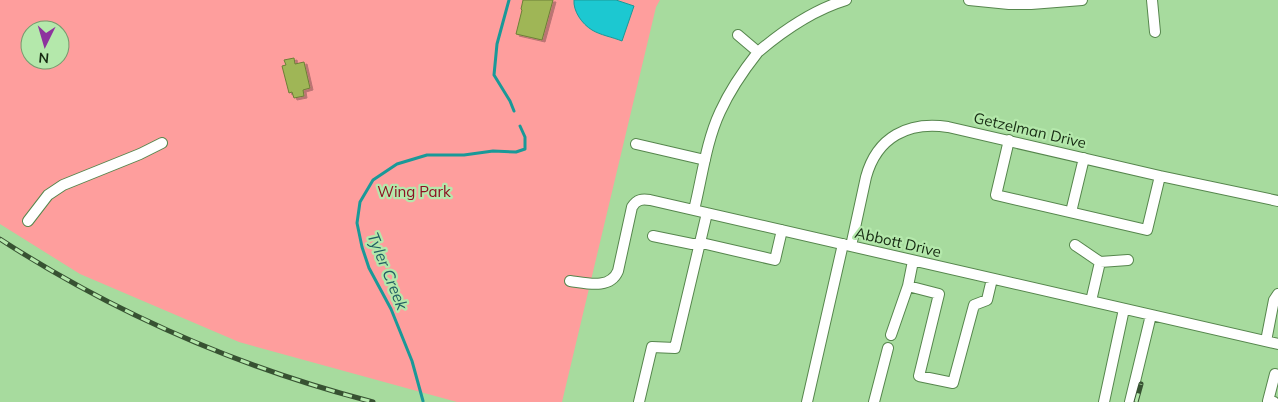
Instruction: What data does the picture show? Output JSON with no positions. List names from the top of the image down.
{
  "streets": {
    "street": ["Getzelman Drive", "Abbott Drive"]
  },
  "crossings": [
    ["Getzelman Drive", "Abbott Drive"]
  ],
  "water": ["Tyler Creek"],
  "parks": ["Wing Park"],
  "north": "bottom"
}
